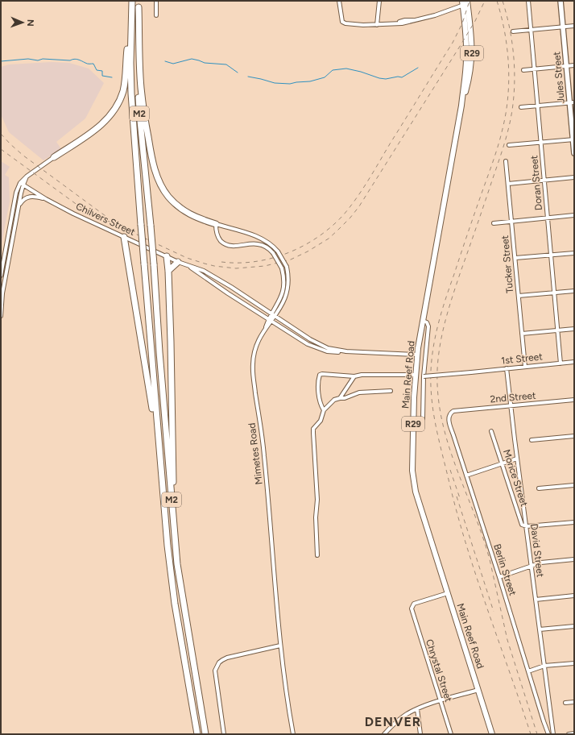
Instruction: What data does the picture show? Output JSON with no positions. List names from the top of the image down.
{
  "streets": {
    "highway": ["M2"],
    "main road": ["R29", "Jules Street", "Main Reef Road"],
    "street": [
      "Doran Street",
      "Chilvers Street",
      "Tucker Street",
      "1st Street",
      "2nd Street",
      "Mimetes Road",
      "Morice Street",
      "David Street",
      "Berlin Street",
      "Chrystal Street"
    ]
  },
  "crossings": [
    ["Doran Street", "1st Street"],
    ["Chilvers Street", "Main Reef Road"],
    ["Chilvers Street", "Mimetes Road"],
    ["Tucker Street", "1st Street"],
    ["1st Street", "David Street"],
    ["Main Reef Road", "Chrystal Street"],
    ["2nd Street", "David Street"],
    ["2nd Street", "Berlin Street"],
    ["Morice Street", "David Street"]
  ],
  "districts": ["DENVER"],
  "north": "right"
}
